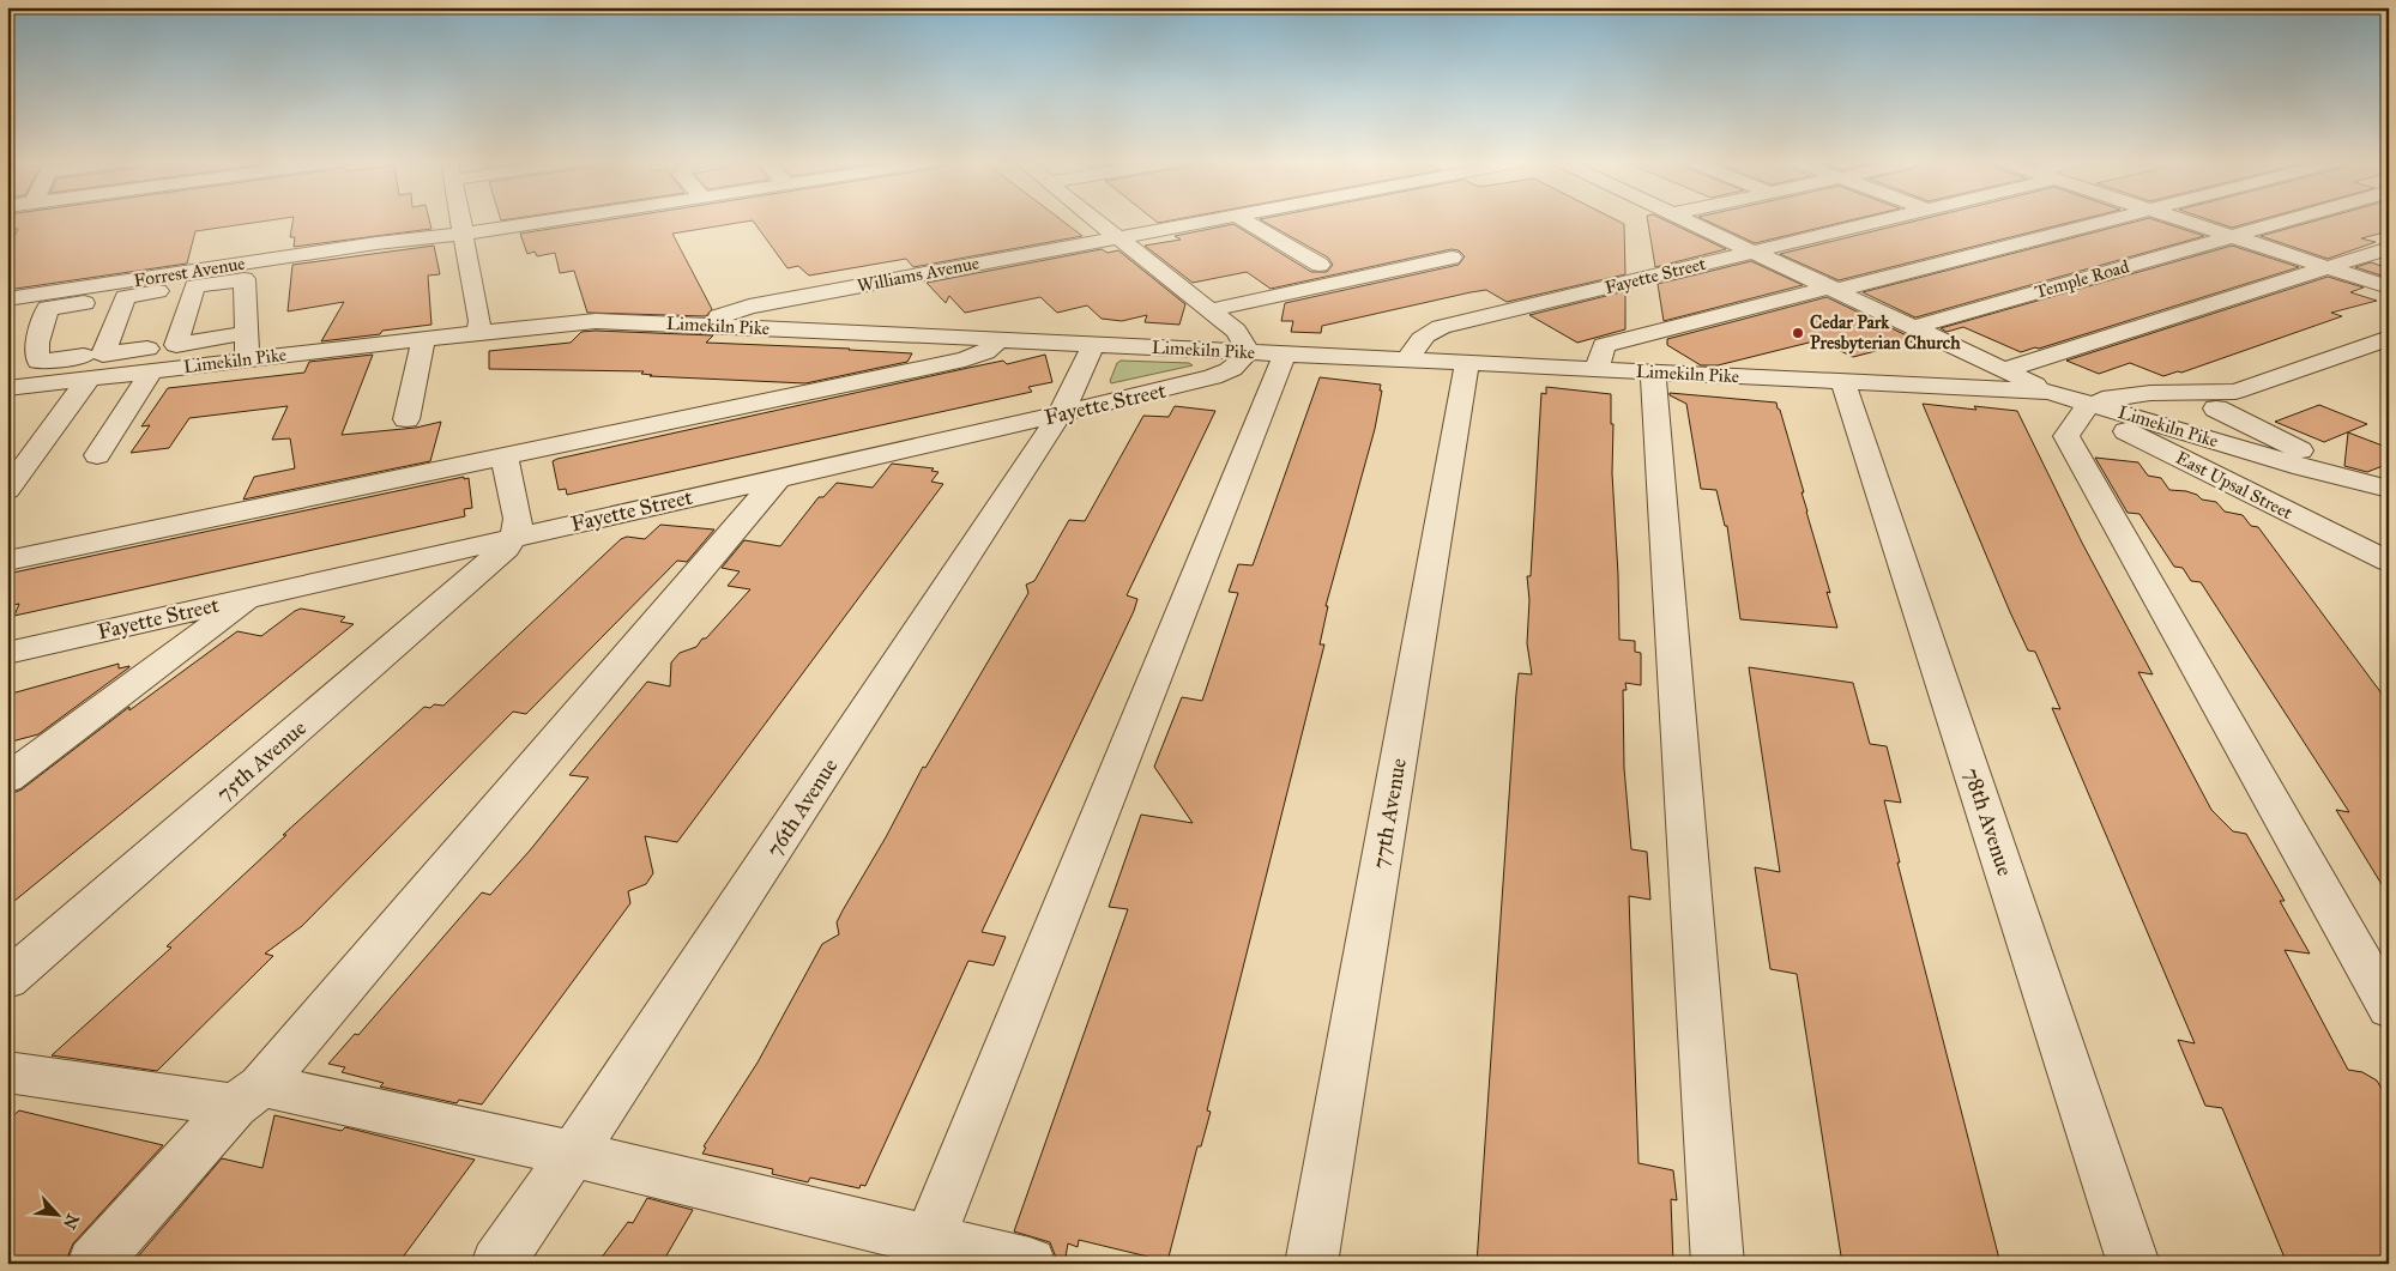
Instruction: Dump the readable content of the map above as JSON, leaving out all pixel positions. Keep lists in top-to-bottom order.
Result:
{
  "streets": {
    "street": [
      "Forrest Avenue",
      "Williams Avenue",
      "Fayette Street",
      "Temple Road",
      "Limekiln Pike",
      "East Upsal Street",
      "75th Avenue",
      "76th Avenue",
      "77th Avenue",
      "78th Avenue"
    ]
  },
  "crossings": [
    ["Williams Avenue", "Limekiln Pike"],
    ["Fayette Street", "Limekiln Pike"],
    ["Fayette Street", "East Upsal Street"],
    ["Fayette Street", "75th Avenue"],
    ["Fayette Street", "76th Avenue"],
    ["Temple Road", "East Upsal Street"],
    ["Limekiln Pike", "East Upsal Street"],
    ["Limekiln Pike", "76th Avenue"],
    ["Limekiln Pike", "77th Avenue"],
    ["Limekiln Pike", "78th Avenue"]
  ],
  "places": ["Cedar Park Presbyterian Church"],
  "north": "bottom right"
}
